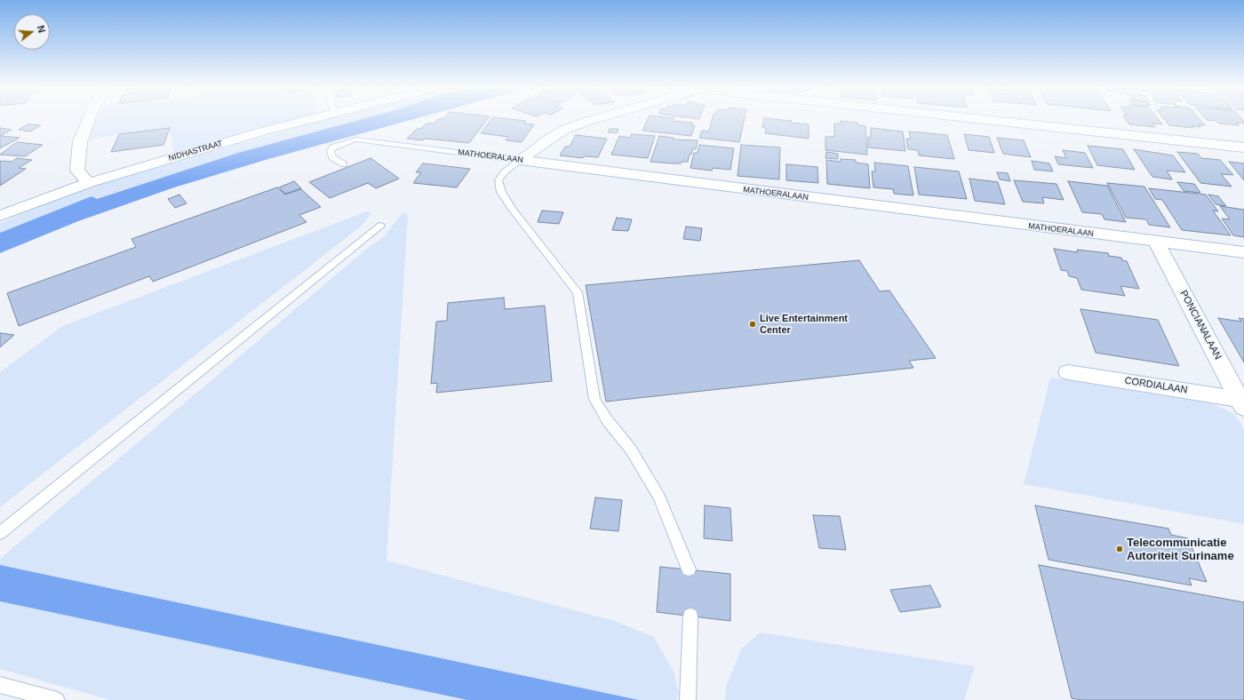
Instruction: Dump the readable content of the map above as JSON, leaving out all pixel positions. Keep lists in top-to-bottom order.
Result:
{
  "streets": {
    "street": [
      "NIDHASTRAAT",
      "MATHOERALAAN",
      "PONCIANALAAN",
      "CORDIALAAN"
    ]
  },
  "crossings": [
    ["MATHOERALAAN", "PONCIANALAAN"],
    ["PONCIANALAAN", "CORDIALAAN"]
  ],
  "places": ["Live Entertainment Center", "Telecommunicatie Autoriteit Suriname"],
  "north": "right"
}
